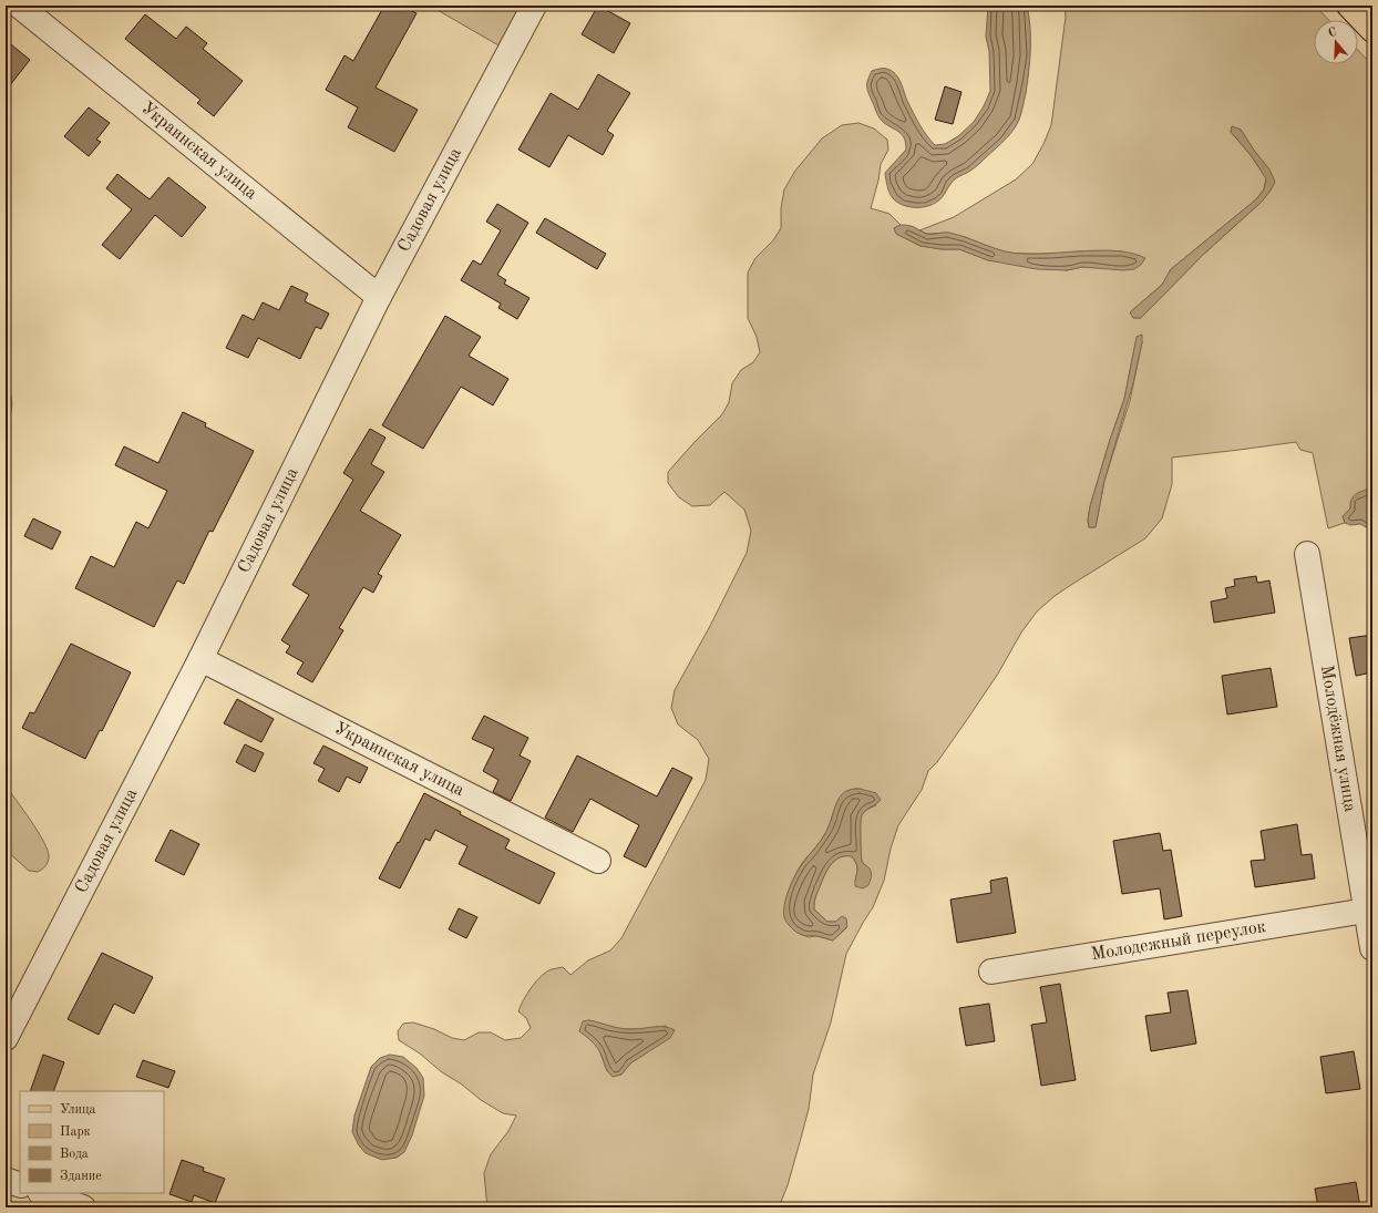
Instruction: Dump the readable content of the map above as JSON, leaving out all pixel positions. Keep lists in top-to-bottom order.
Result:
{
  "streets": {
    "street": [
      "Украинская улица",
      "Садовая улица",
      "Молодёжная улица",
      "Молодежный переулок"
    ]
  },
  "crossings": [
    ["Украинская улица", "Садовая улица"],
    ["Молодёжная улица", "Молодежный переулок"]
  ],
  "legend": [
    "Улица",
    "Парк",
    "Вода",
    "Здание"
  ],
  "north": "top"
}
